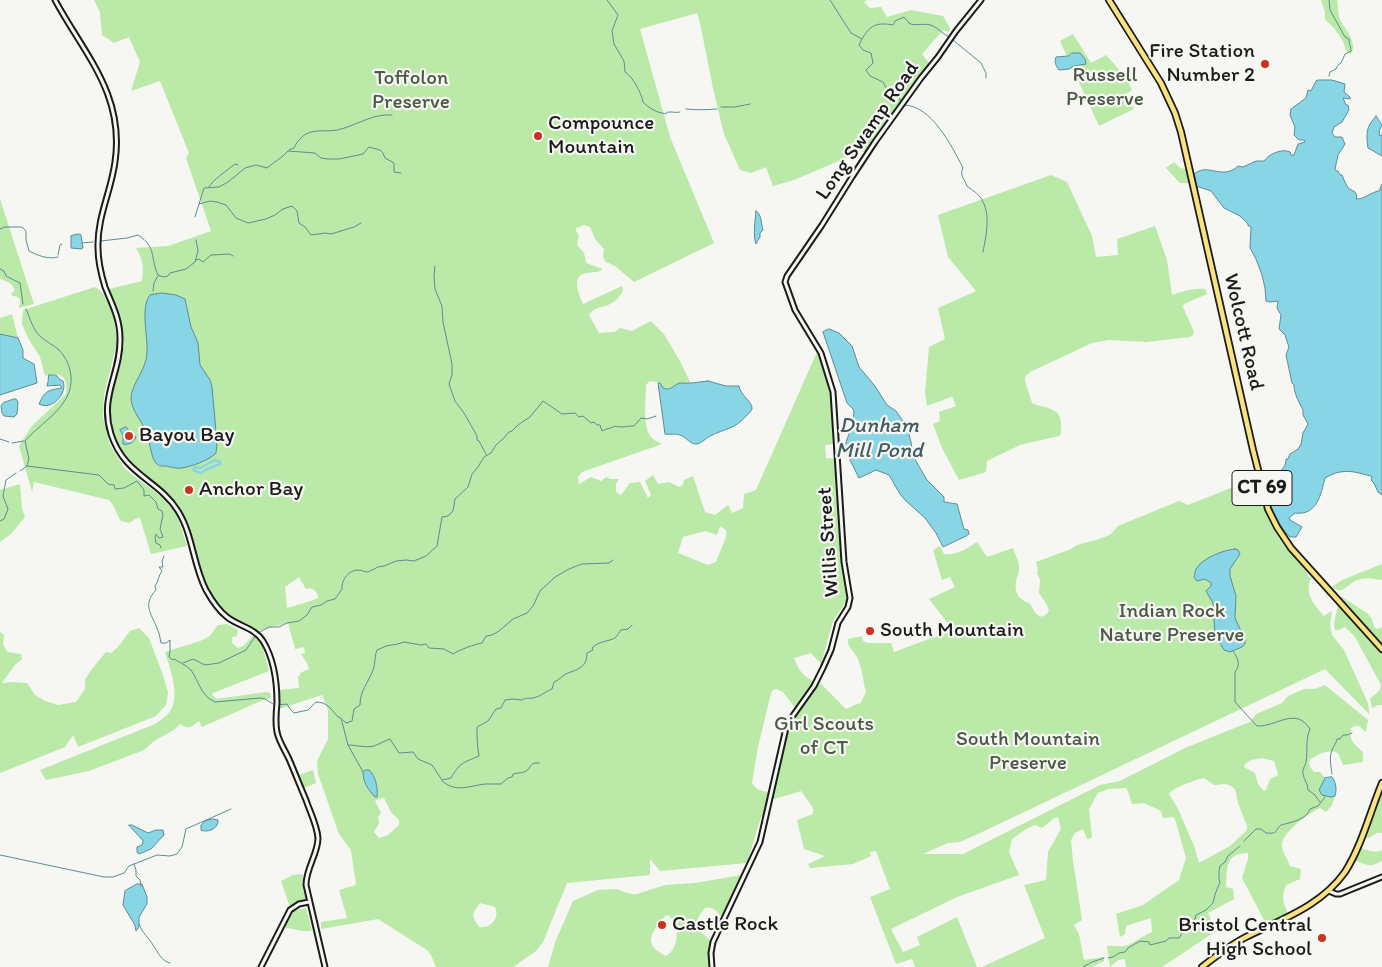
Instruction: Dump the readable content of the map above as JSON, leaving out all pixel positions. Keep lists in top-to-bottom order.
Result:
{
  "streets": {
    "main road": [
      "Long Swamp Road",
      "Wolcott Road",
      "CT 69",
      "Willis Street"
    ]
  },
  "crossings": [
    ["Long Swamp Road", "Willis Street"]
  ],
  "water": ["Dunham Mill Pond"],
  "parks": [
    "Russell Preserve",
    "Toffolon Preserve",
    "Indian Rock Nature Preserve",
    "Girl Scouts of CT",
    "South Mountain Preserve"
  ],
  "places": [
    "Fire Station Number 2",
    "Compounce Mountain",
    "Bayou Bay",
    "Anchor Bay",
    "South Mountain",
    "Castle Rock",
    "Bristol Central High School"
  ]
}
